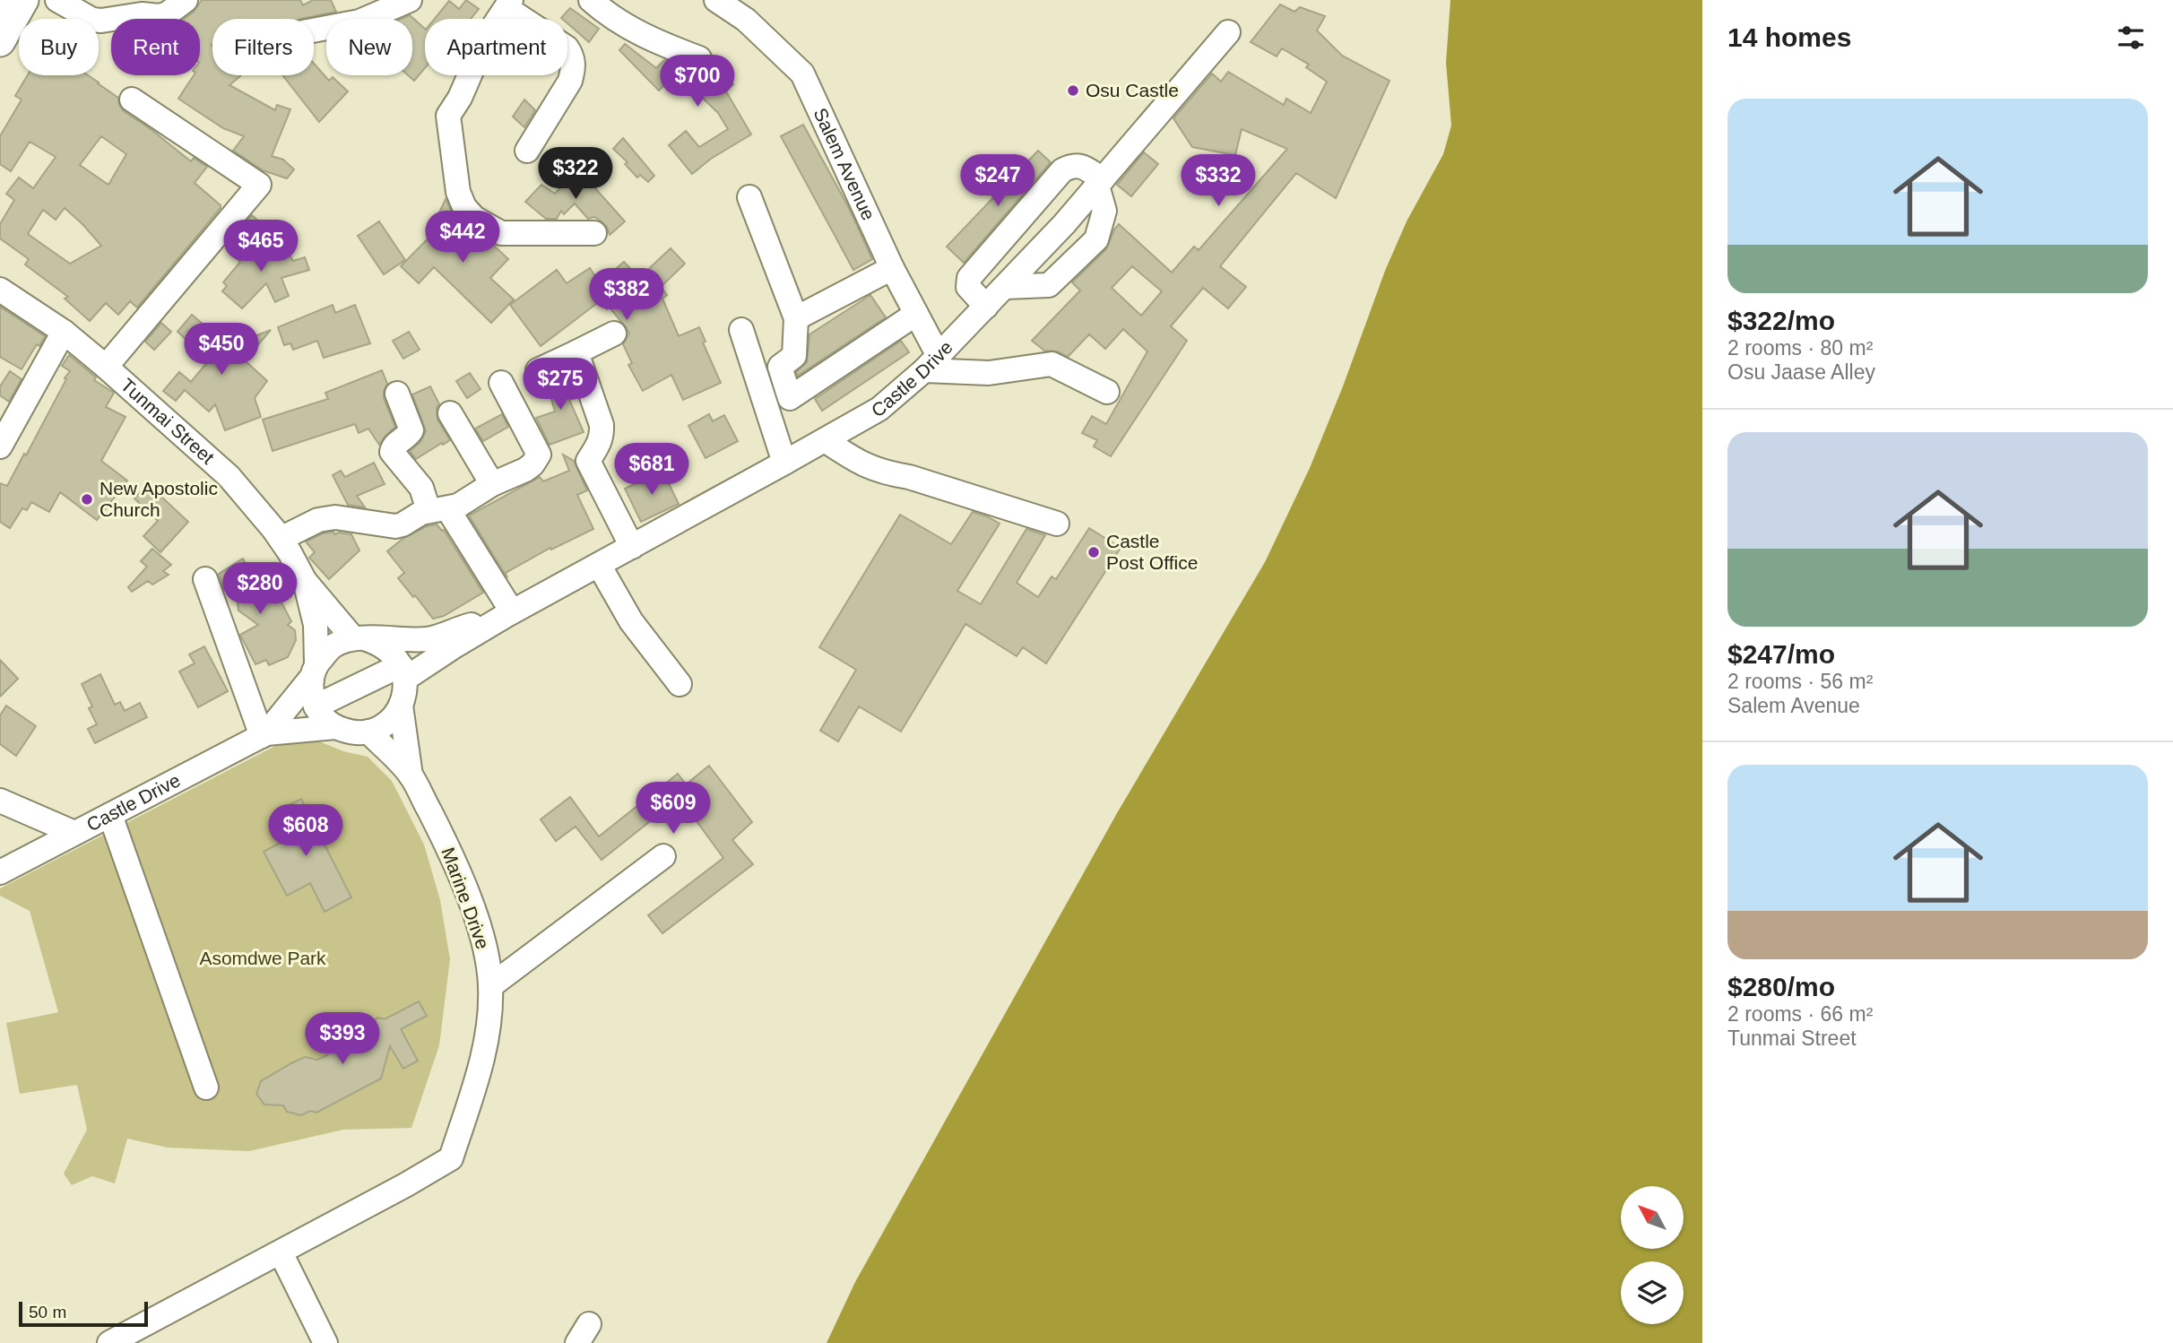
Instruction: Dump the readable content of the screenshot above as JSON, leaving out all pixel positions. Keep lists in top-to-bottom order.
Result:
{
  "streets": {
    "street": [
      "Salem Avenue",
      "Castle Drive",
      "Tunmai Street",
      "Marine Drive"
    ]
  },
  "crossings": [
    ["Salem Avenue", "Castle Drive"],
    ["Castle Drive", "Tunmai Street"],
    ["Castle Drive", "Marine Drive"]
  ],
  "parks": ["Asomdwe Park"],
  "places": ["Osu Castle", "New Apostolic Church", "Castle Post Office"],
  "scale_bar": "50 m",
  "north": "top left",
  "page": {
    "heading": "14 homes",
    "chip": [
      "Buy",
      "Rent",
      "Filters",
      "New",
      "Apartment"
    ],
    "price": [
      "$700",
      "$322",
      "$247",
      "$332",
      "$442",
      "$465",
      "$382",
      "$450",
      "$275",
      "$681",
      "$280",
      "$609",
      "$608",
      "$393"
    ],
    "list": [
      {
        "name": "$322/mo",
        "note": "2 rooms · 80 m² · Osu Jaase Alley"
      },
      {
        "name": "$247/mo",
        "note": "2 rooms · 56 m² · Salem Avenue"
      },
      {
        "name": "$280/mo",
        "note": "2 rooms · 66 m² · Tunmai Street"
      }
    ],
    "scale": "50 m"
  }
}
